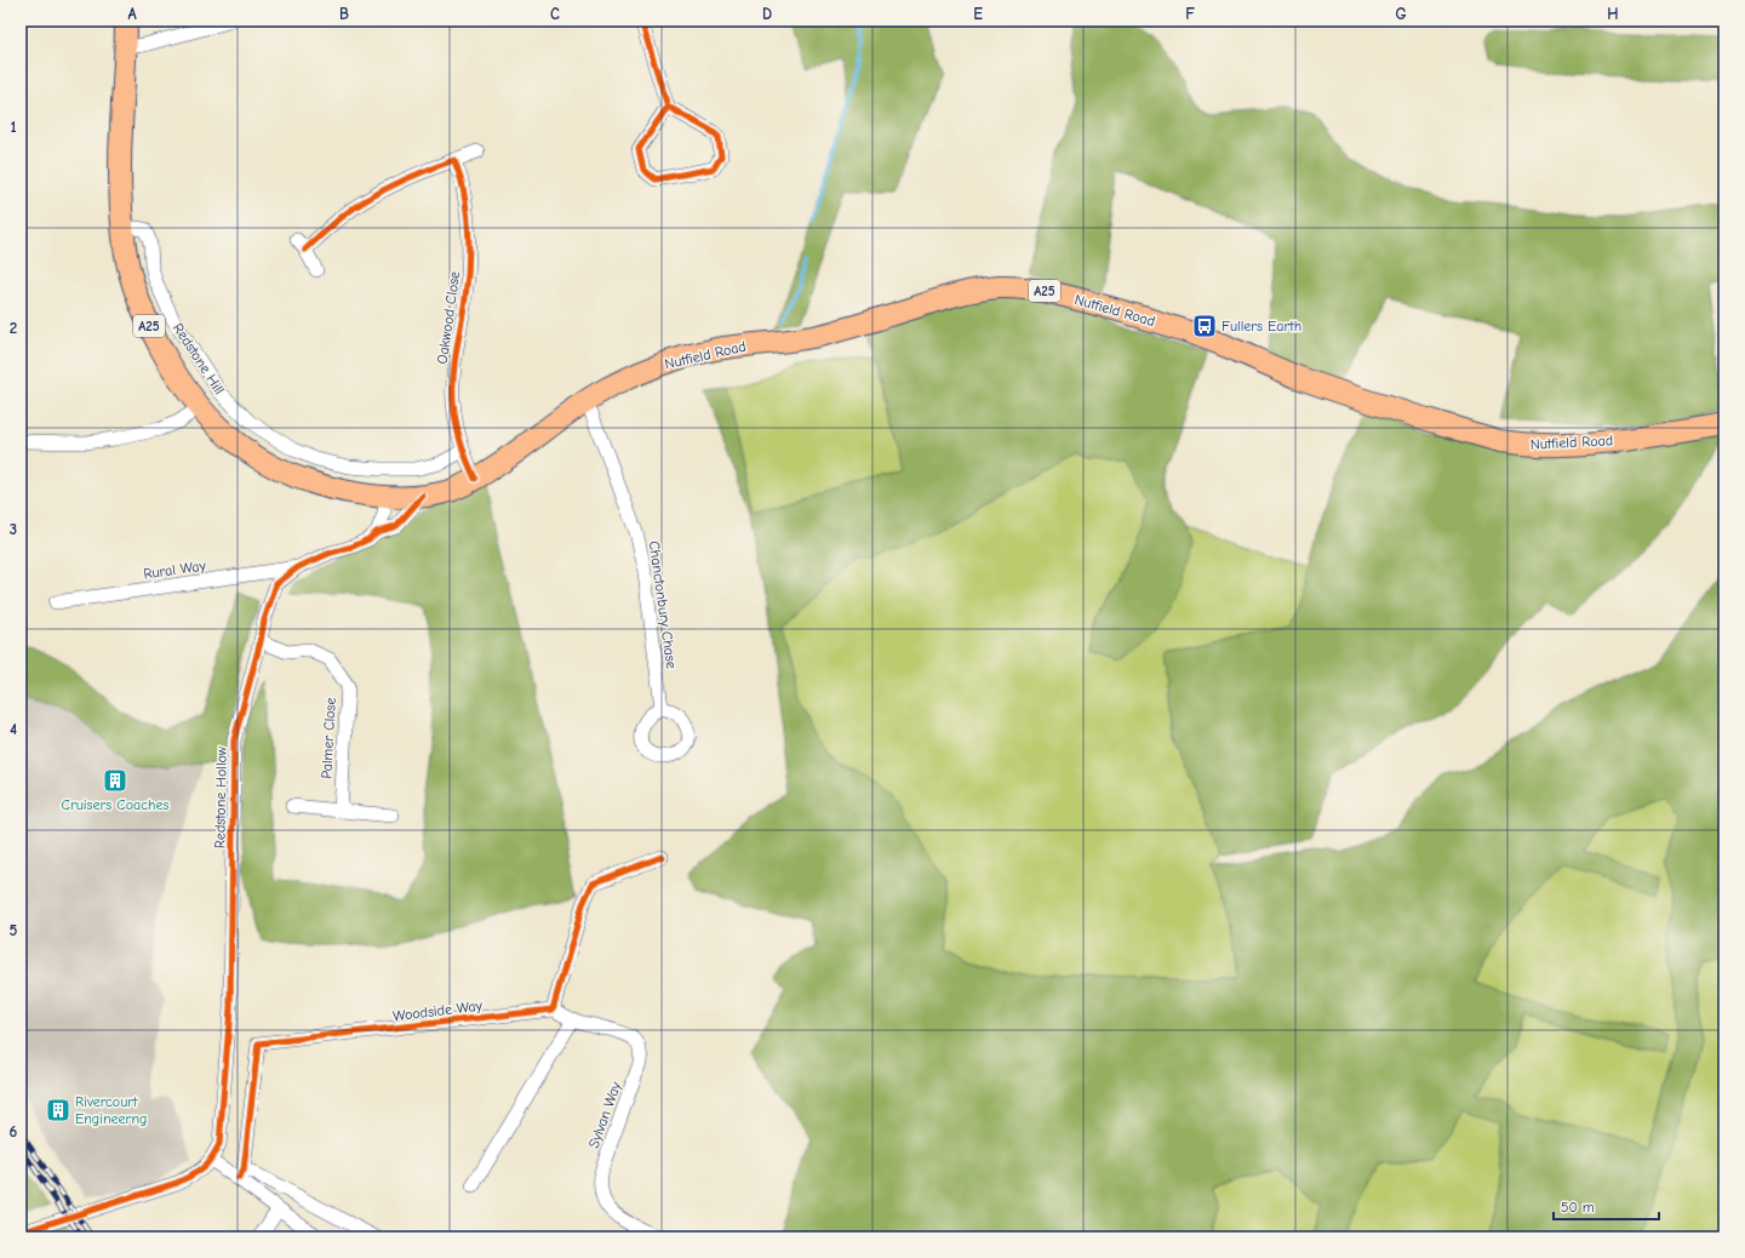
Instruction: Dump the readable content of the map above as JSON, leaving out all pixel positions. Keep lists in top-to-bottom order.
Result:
{
  "streets": {
    "main road": ["A25", "Nutfield Road", "Redstone Hill"],
    "street": [
      "Oakwood Close",
      "Rural Way",
      "Chanctonbury Chase",
      "Palmer Close",
      "Redstone Hollow",
      "Woodside Way",
      "Sylvan Way"
    ]
  },
  "crossings": [
    ["Nutfield Road", "Oakwood Close"],
    ["Nutfield Road", "Redstone Hill"],
    ["Nutfield Road", "Chanctonbury Chase"],
    ["Nutfield Road", "Redstone Hollow"],
    ["Oakwood Close", "Redstone Hill"],
    ["Rural Way", "Redstone Hollow"],
    ["Palmer Close", "Redstone Hollow"],
    ["Woodside Way", "Sylvan Way"]
  ],
  "places": {
    "bus stop": ["Fullers Earth"],
    "building": ["Cruisers Coaches", "Rivercourt Engineerng"]
  },
  "scale_bar": "50 m",
  "grid": {
    "columns": [
      "A",
      "B",
      "C",
      "D",
      "E",
      "F",
      "G",
      "H"
    ],
    "rows": [
      "1",
      "2",
      "3",
      "4",
      "5",
      "6"
    ]
  }
}
